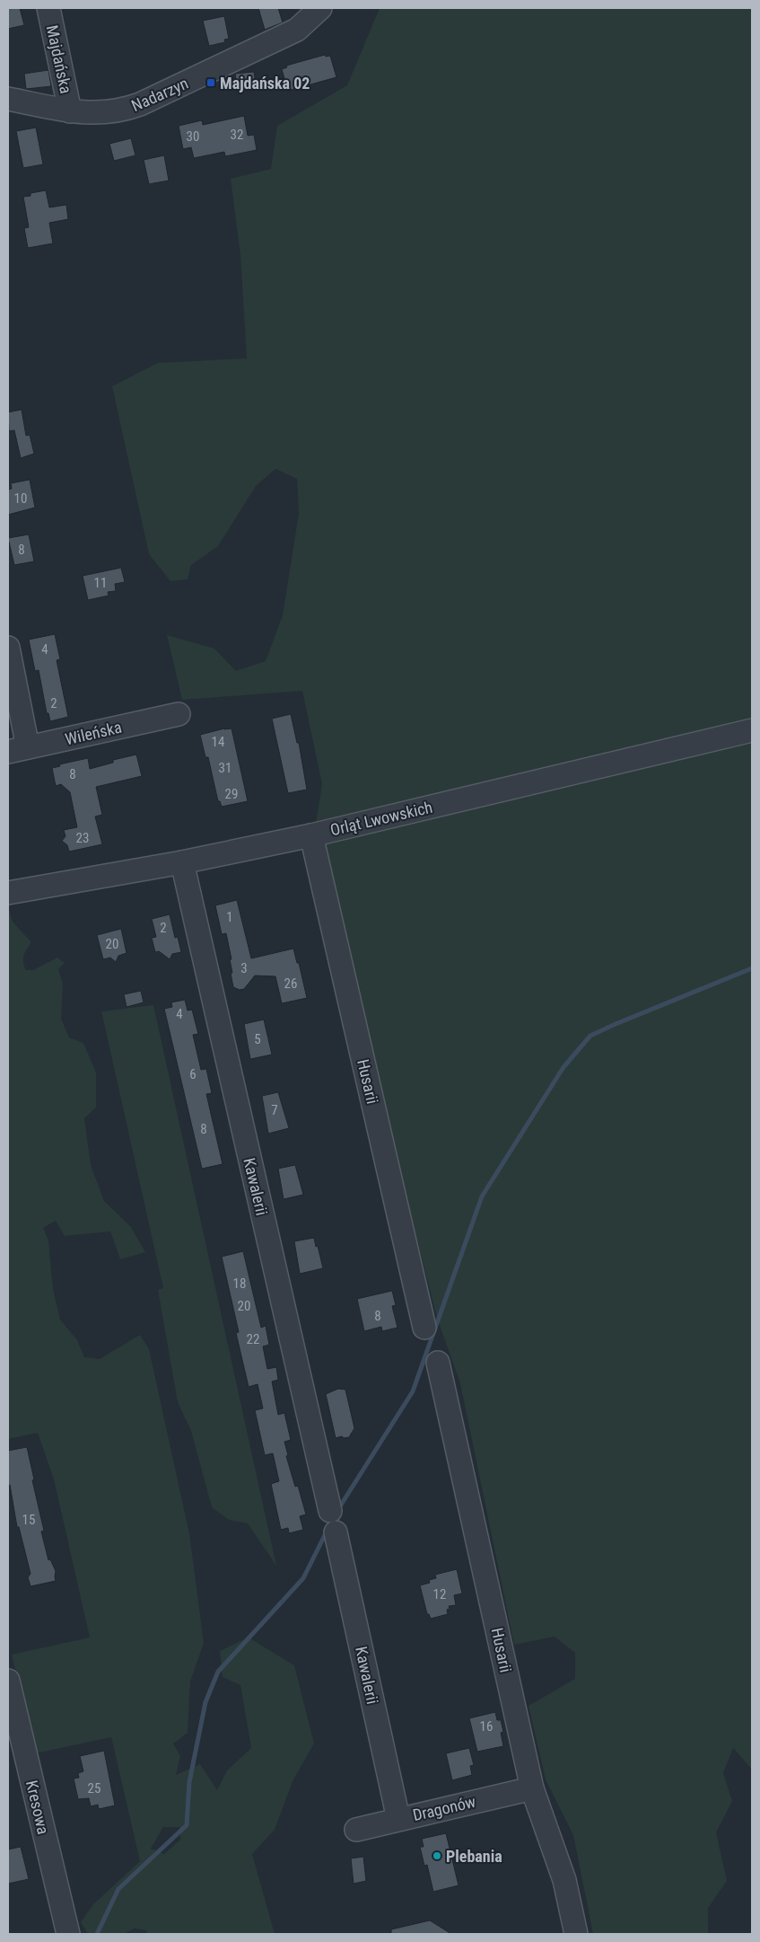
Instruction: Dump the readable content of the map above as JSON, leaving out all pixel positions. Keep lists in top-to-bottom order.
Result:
{
  "streets": {
    "street": [
      "Majdańska",
      "Nadarzyn",
      "Wileńska",
      "Orląt Lwowskich",
      "Husarii",
      "Kawalerii",
      "Kresowa",
      "Dragonów"
    ]
  },
  "crossings": [
    ["Majdańska", "Nadarzyn"],
    ["Orląt Lwowskich", "Husarii"],
    ["Orląt Lwowskich", "Kawalerii"],
    ["Husarii", "Dragonów"],
    ["Kawalerii", "Dragonów"]
  ],
  "places": {
    "transit": ["Majdańska 02"],
    "other": ["Plebania"]
  },
  "house_numbers": [
    "32",
    "30",
    "10",
    "8",
    "11",
    "4",
    "2",
    "14",
    "31",
    "8",
    "29",
    "23",
    "1",
    "2",
    "20",
    "3",
    "26",
    "4",
    "5",
    "6",
    "7",
    "8",
    "18",
    "20",
    "8",
    "22",
    "15",
    "12",
    "16",
    "25"
  ]
}
